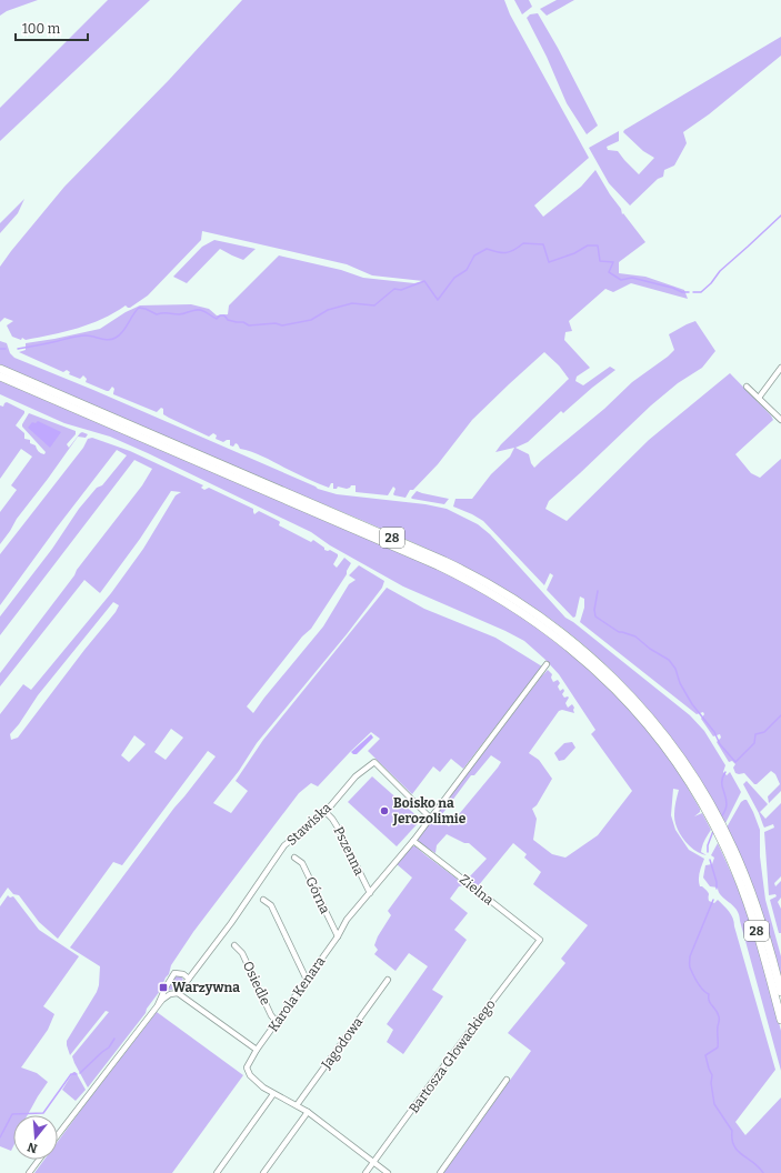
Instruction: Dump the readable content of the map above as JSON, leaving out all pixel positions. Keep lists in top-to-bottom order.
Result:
{
  "streets": {
    "main road": ["28"],
    "street": [
      "Stawiska",
      "Pszenna",
      "Zielna",
      "Górna",
      "Osiedle",
      "Karola Kenara",
      "Jagodowa",
      "Bartosza Głowackiego"
    ]
  },
  "crossings": [
    ["Stawiska", "Pszenna"],
    ["Stawiska", "Karola Kenara"],
    ["Pszenna", "Karola Kenara"],
    ["Zielna", "Karola Kenara"],
    ["Zielna", "Bartosza Głowackiego"],
    ["Górna", "Karola Kenara"],
    ["Osiedle", "Karola Kenara"],
    ["Karola Kenara", "Jagodowa"],
    ["Karola Kenara", "Bartosza Głowackiego"]
  ],
  "places": {
    "other": ["Boisko na Jerozolimie"],
    "transit": ["Warzywna"]
  },
  "scale_bar": "100 m",
  "north": "bottom"
}
